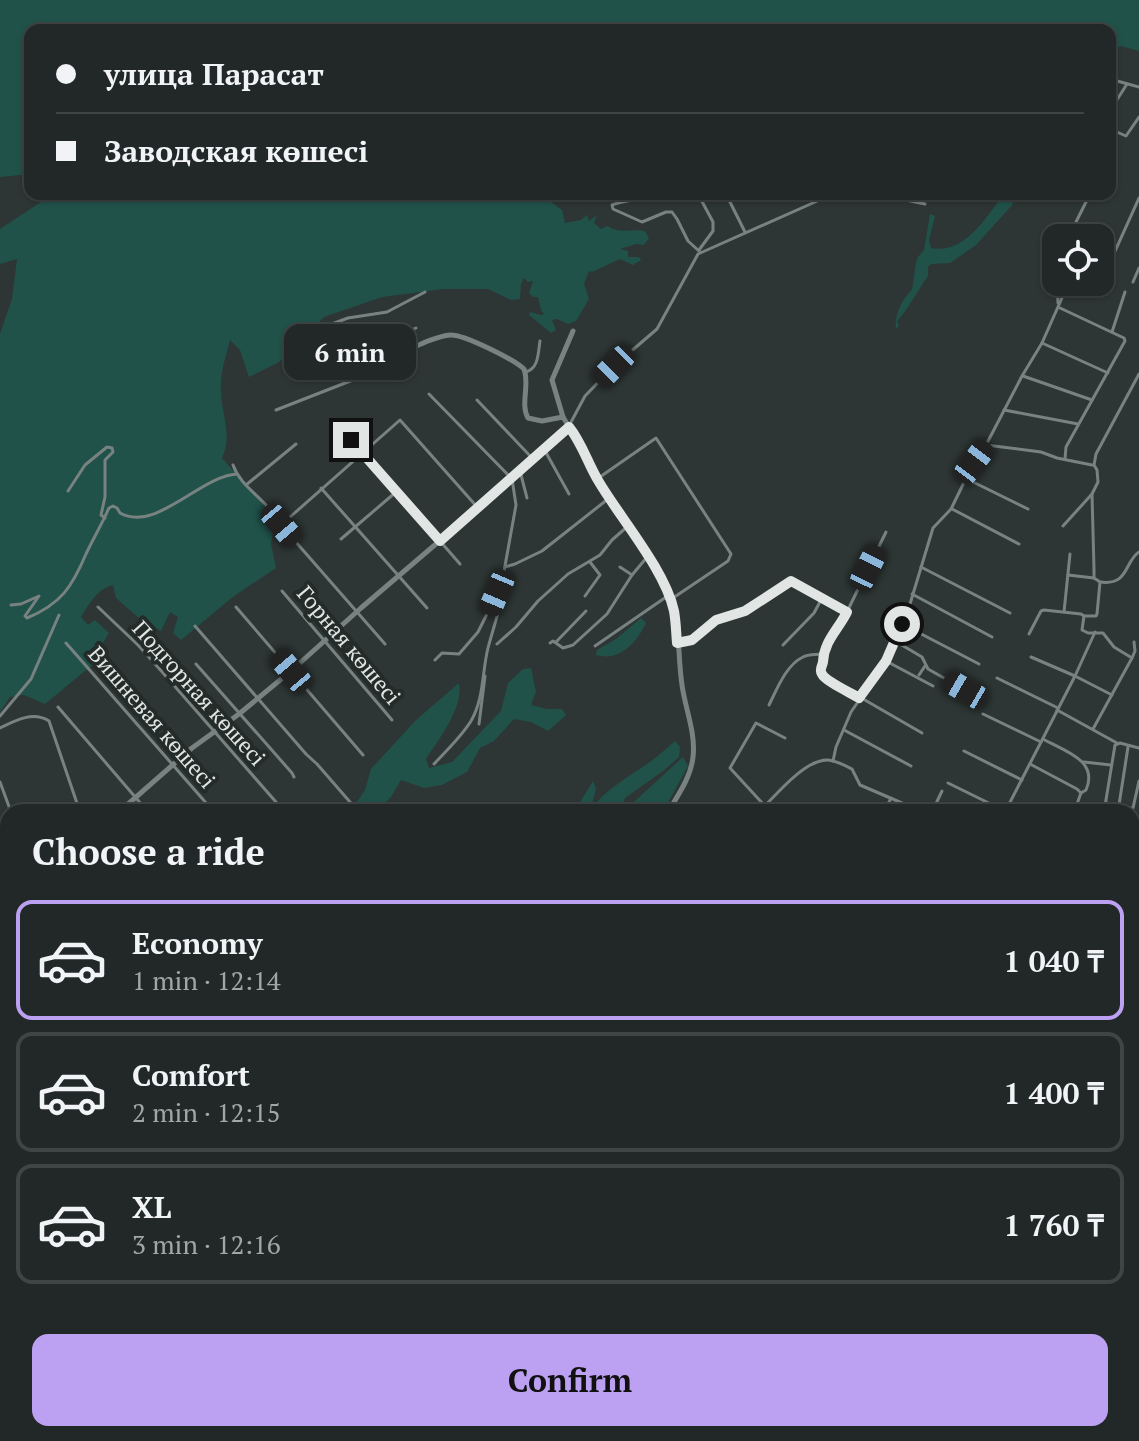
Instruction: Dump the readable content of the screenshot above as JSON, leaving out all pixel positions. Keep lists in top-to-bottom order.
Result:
{
  "streets": {
    "street": ["Горная көшесі", "Подгорная көшесі", "Вишневая көшесі"]
  },
  "page": {
    "banner": ["улица Парасат", "Заводская көшесі"],
    "bubble": "6 min",
    "heading": "Choose a ride",
    "list": [
      {
        "name": "Economy",
        "note": "1 min · 12:14",
        "value": "1 040 ₸"
      },
      {
        "name": "Comfort",
        "note": "2 min · 12:15",
        "value": "1 400 ₸"
      },
      {
        "name": "XL",
        "note": "3 min · 12:16",
        "value": "1 760 ₸"
      }
    ],
    "buttons": "Confirm"
  }
}
